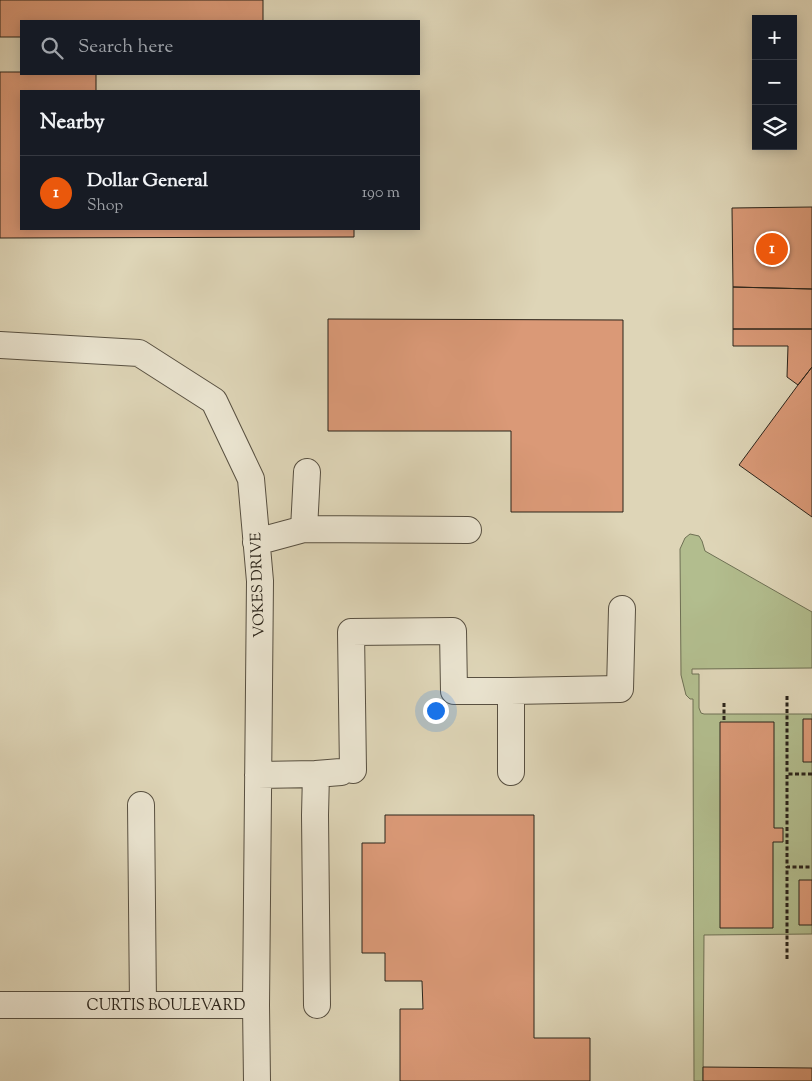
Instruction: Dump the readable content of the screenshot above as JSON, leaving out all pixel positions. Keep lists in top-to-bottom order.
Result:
{
  "streets": {
    "street": ["VOKES DRIVE", "CURTIS BOULEVARD"]
  },
  "crossings": [
    ["VOKES DRIVE", "CURTIS BOULEVARD"]
  ],
  "page": {
    "map_buttons": ["+", "−"],
    "search": "Search here",
    "heading": "Nearby",
    "list": [
      {
        "mark": "1",
        "name": "Dollar General",
        "note": "Shop",
        "value": "190 m"
      }
    ],
    "pins": "1"
  }
}
